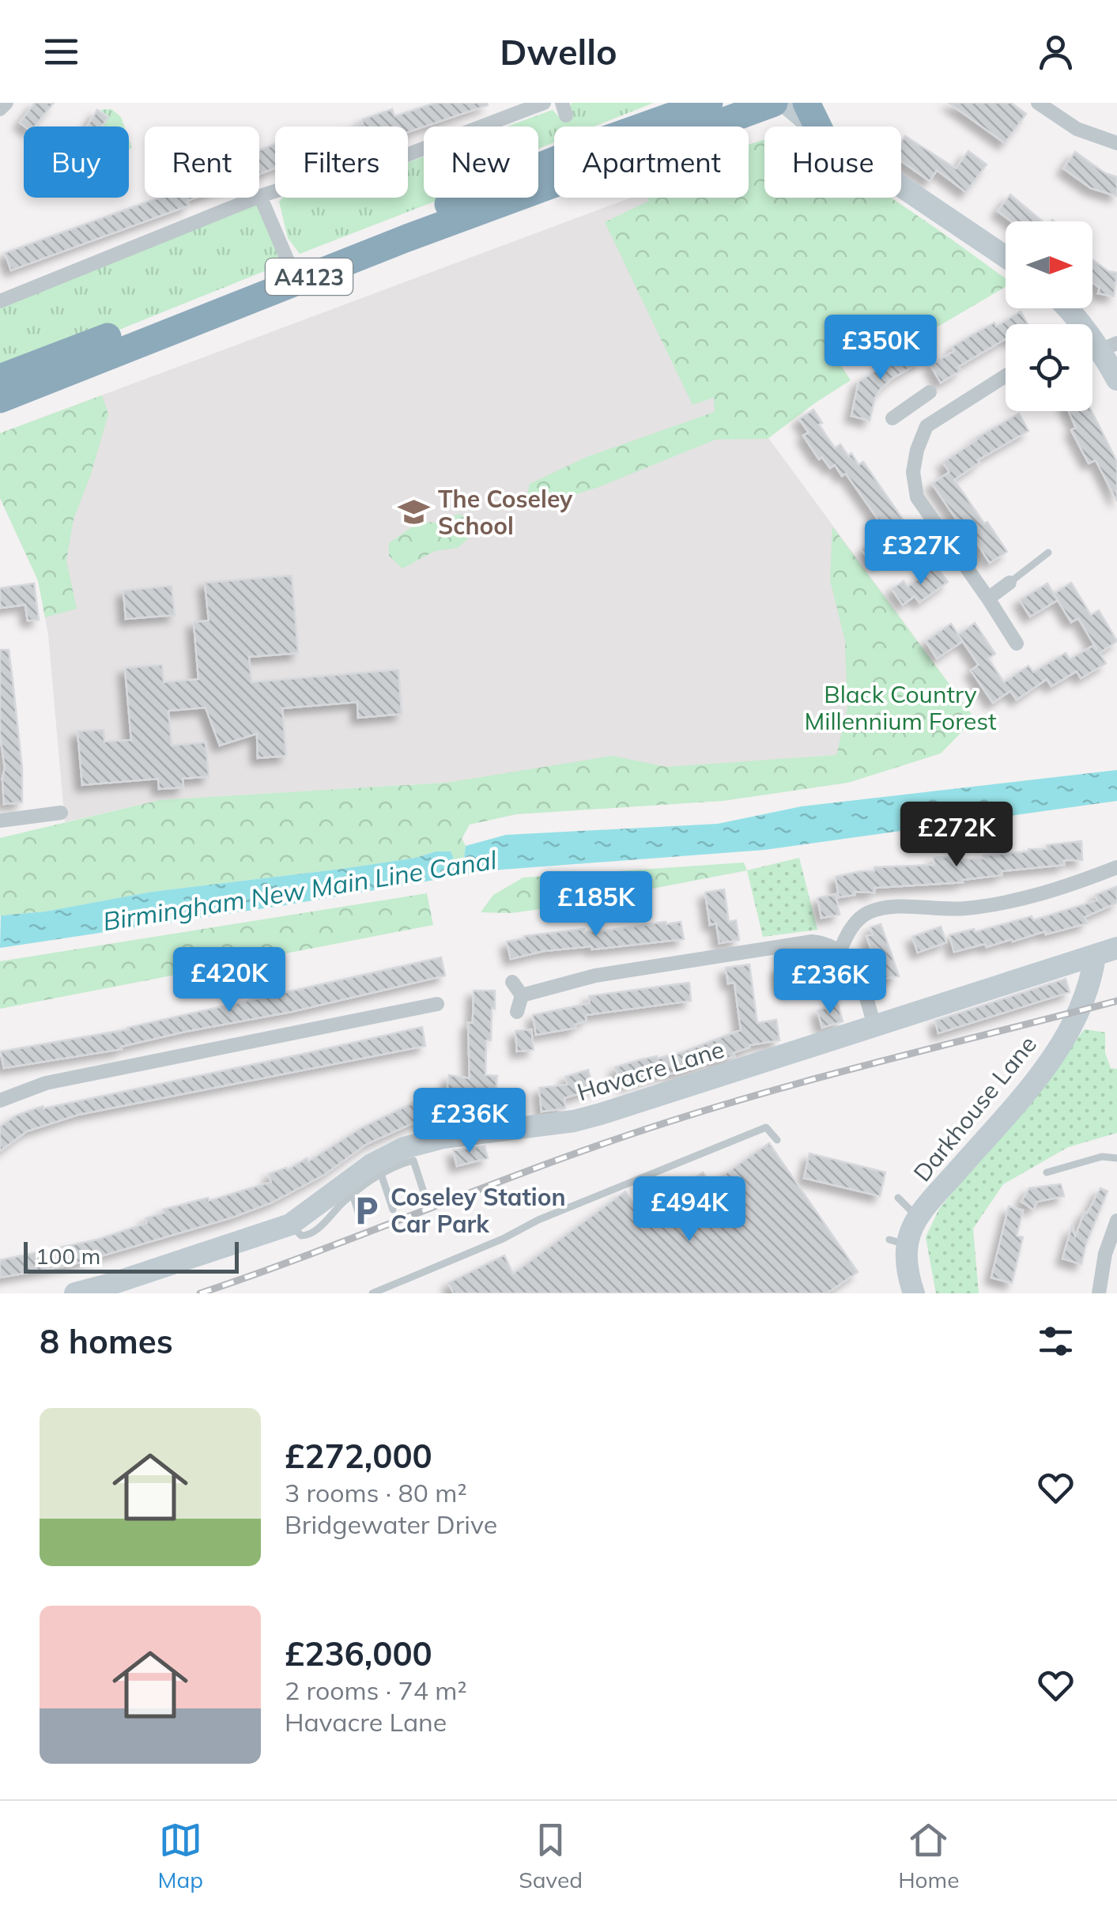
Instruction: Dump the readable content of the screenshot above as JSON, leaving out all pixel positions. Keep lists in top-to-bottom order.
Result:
{
  "streets": {
    "highway": ["A4123"],
    "street": ["Havacre Lane", "Darkhouse Lane"]
  },
  "crossings": [
    ["Havacre Lane", "Darkhouse Lane"]
  ],
  "water": ["Birmingham New Main Line Canal"],
  "parks": ["Black Country Millennium Forest"],
  "places": {
    "school or university": ["The Coseley School"],
    "parking": ["Coseley Station Car Park"]
  },
  "scale_bar": "100 m",
  "north": "right",
  "page": {
    "header": "Dwello",
    "chip": [
      "Buy",
      "Rent",
      "Filters",
      "New",
      "Apartment",
      "House"
    ],
    "price": [
      "£350K",
      "£327K",
      "£272K",
      "£185K",
      "£420K",
      "£236K",
      "£236K",
      "£494K"
    ],
    "scale": "100 m",
    "heading": "8 homes",
    "list": [
      {
        "name": "£272,000",
        "note": "3 rooms · 80 m² · Bridgewater Drive"
      },
      {
        "name": "£236,000",
        "note": "2 rooms · 74 m² · Havacre Lane"
      }
    ],
    "tabs": ["Map", "Saved", "Home"]
  }
}
